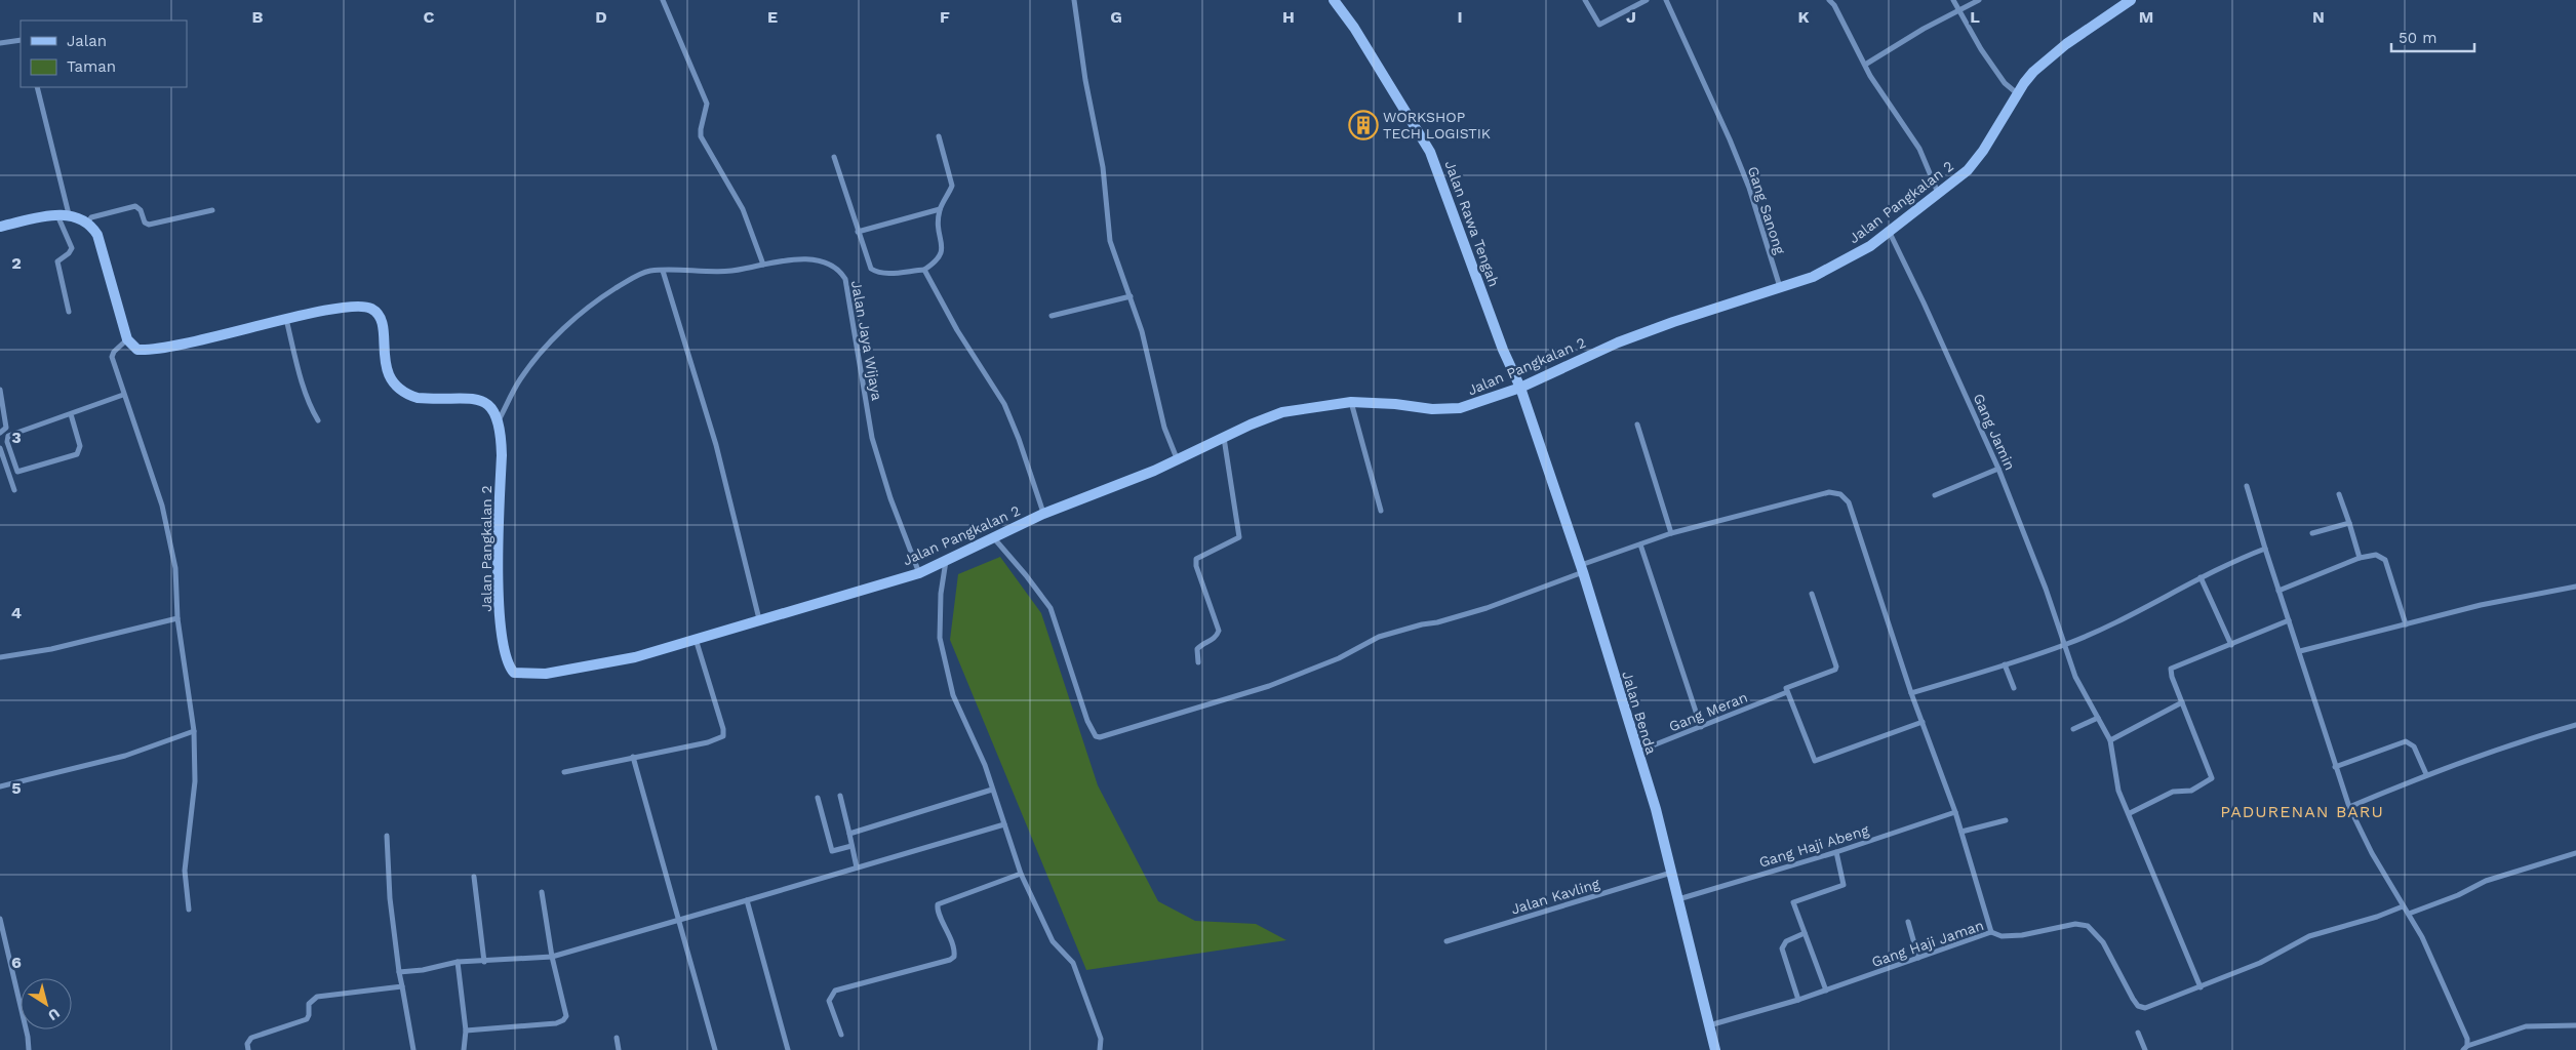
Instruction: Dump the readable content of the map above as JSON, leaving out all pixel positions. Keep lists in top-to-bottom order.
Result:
{
  "streets": {
    "street": [
      "Jalan Pangkalan 2",
      "Gang Sanong",
      "Jalan Rawa Tengah",
      "Jalan Jaya Wijaya",
      "Gang Jamin",
      "Gang Meran",
      "Jalan Benda",
      "Gang Haji Abeng",
      "Jalan Kavling",
      "Gang Haji Jaman"
    ]
  },
  "crossings": [
    ["Jalan Pangkalan 2", "Gang Sanong"],
    ["Jalan Pangkalan 2", "Jalan Rawa Tengah"],
    ["Jalan Pangkalan 2", "Jalan Jaya Wijaya"],
    ["Jalan Pangkalan 2", "Gang Jamin"],
    ["Jalan Pangkalan 2", "Jalan Benda"],
    ["Jalan Rawa Tengah", "Jalan Benda"],
    ["Gang Meran", "Jalan Benda"],
    ["Jalan Benda", "Gang Haji Abeng"],
    ["Jalan Benda", "Jalan Kavling"],
    ["Jalan Benda", "Gang Haji Jaman"]
  ],
  "districts": ["PADURENAN BARU"],
  "places": {
    "building": ["WORKSHOP TECH LOGISTIK"]
  },
  "legend": ["Jalan", "Taman"],
  "scale_bar": "50 m",
  "north": "bottom right",
  "grid": {
    "columns": [
      "B",
      "C",
      "D",
      "E",
      "F",
      "G",
      "H",
      "I",
      "J",
      "K",
      "L",
      "M",
      "N"
    ],
    "rows": [
      "2",
      "3",
      "4",
      "5",
      "6"
    ]
  }
}
